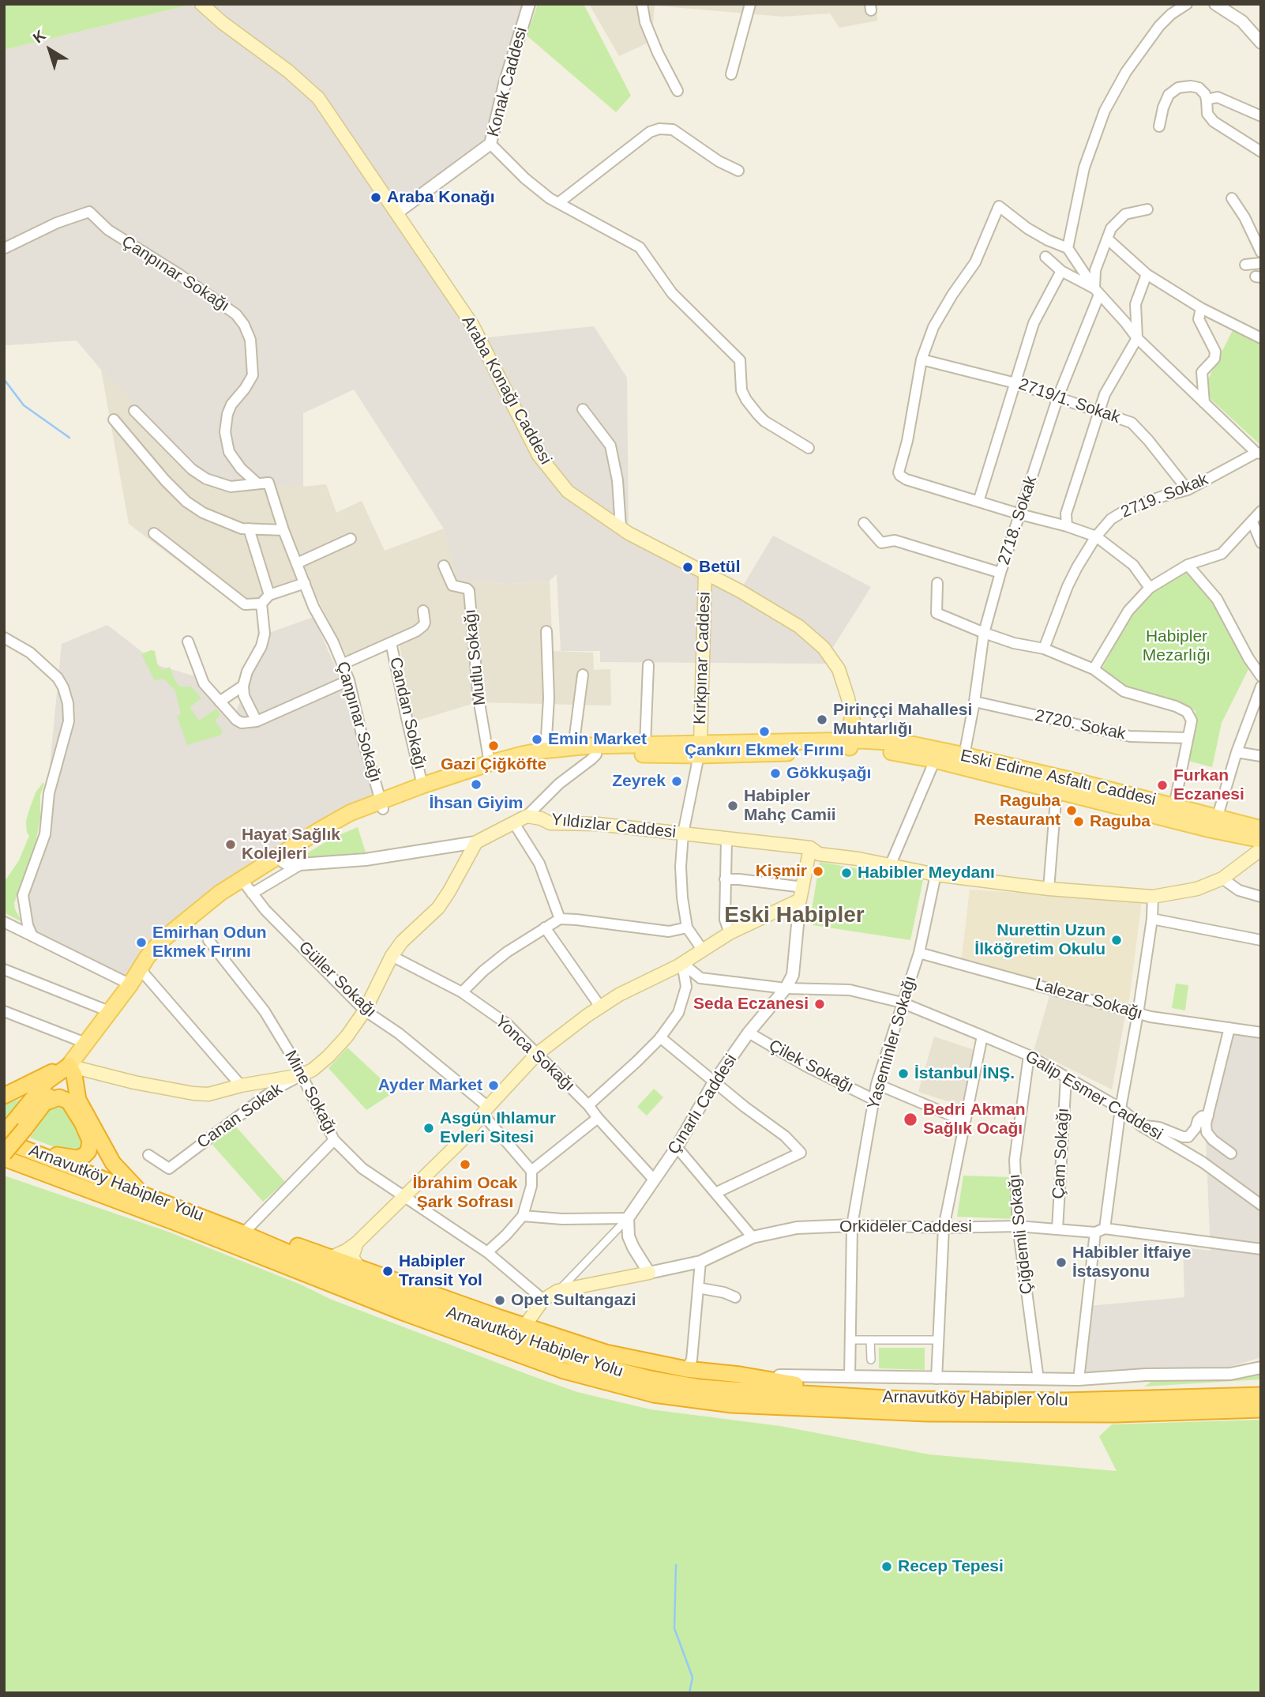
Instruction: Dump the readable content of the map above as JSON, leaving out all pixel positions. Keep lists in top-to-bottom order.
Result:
{
  "streets": {
    "highway": ["Arnavutköy Habipler Yolu"],
    "main road": [
      "Araba Konağı Caddesi",
      "Kırkpınar Caddesi",
      "Eski Edirne Asfaltı Caddesi",
      "Yıldızlar Caddesi",
      "Çınarlı Caddesi",
      "Orkideler Caddesi"
    ],
    "street": [
      "Konak Caddesi",
      "Çanpınar Sokağı",
      "2719/1. Sokak",
      "2719. Sokak",
      "2718. Sokak",
      "Mutlu Sokağı",
      "Candan Sokağı",
      "2720. Sokak",
      "Güller Sokağı",
      "Lalezar Sokağı",
      "Yaseminler Sokağı",
      "Yonca Sokağı",
      "Çilek Sokağı",
      "Mine Sokağı",
      "Galip Esmer Caddesi",
      "Canan Sokak",
      "Çam Sokağı",
      "Çiğdemli Sokağı"
    ]
  },
  "crossings": [
    ["Konak Caddesi", "Araba Konağı Caddesi"],
    ["Çanpınar Sokağı", "Candan Sokağı"],
    ["Çanpınar Sokağı", "Eski Edirne Asfaltı Caddesi"],
    ["Araba Konağı Caddesi", "Kırkpınar Caddesi"],
    ["2719/1. Sokak", "2719. Sokak"],
    ["2719/1. Sokak", "2718. Sokak"],
    ["2718. Sokak", "2720. Sokak"],
    ["2718. Sokak", "Eski Edirne Asfaltı Caddesi"],
    ["Mutlu Sokağı", "Eski Edirne Asfaltı Caddesi"],
    ["Kırkpınar Caddesi", "Eski Edirne Asfaltı Caddesi"],
    ["Candan Sokağı", "Eski Edirne Asfaltı Caddesi"],
    ["Eski Edirne Asfaltı Caddesi", "Yıldızlar Caddesi"],
    ["Eski Edirne Asfaltı Caddesi", "Güller Sokağı"],
    ["Yıldızlar Caddesi", "Yaseminler Sokağı"],
    ["Yıldızlar Caddesi", "Çınarlı Caddesi"],
    ["Lalezar Sokağı", "Yaseminler Sokağı"],
    ["Yaseminler Sokağı", "Çilek Sokağı"],
    ["Yaseminler Sokağı", "Galip Esmer Caddesi"],
    ["Yaseminler Sokağı", "Orkideler Caddesi"],
    ["Yonca Sokağı", "Çınarlı Caddesi"],
    ["Çilek Sokağı", "Çınarlı Caddesi"],
    ["Mine Sokağı", "Çınarlı Caddesi"],
    ["Mine Sokağı", "Canan Sokak"],
    ["Galip Esmer Caddesi", "Çınarlı Caddesi"],
    ["Galip Esmer Caddesi", "Çam Sokağı"],
    ["Galip Esmer Caddesi", "Çiğdemli Sokağı"],
    ["Çınarlı Caddesi", "Orkideler Caddesi"],
    ["Çam Sokağı", "Orkideler Caddesi"],
    ["Orkideler Caddesi", "Çiğdemli Sokağı"]
  ],
  "districts": ["Eski Habipler"],
  "parks": ["Habipler Mezarlığı"],
  "places": [
    "Araba Konağı",
    "Betül",
    "Pirinççi Mahallesi Muhtarlığı",
    "Çankırı Ekmek Fırını",
    "Emin Market",
    "Gazi Çiğköfte",
    "Gökkuşağı",
    "Zeyrek",
    "İhsan Giyim",
    "Furkan Eczanesi",
    "Habipler Mahç Camii",
    "Raguba Restaurant",
    "Raguba",
    "Hayat Sağlık Kolejleri",
    "Kişmir",
    "Habibler Meydanı",
    "Nurettin Uzun İlköğretim Okulu",
    "Emirhan Odun Ekmek Fırını",
    "Seda Eczanesi",
    "İstanbul İNŞ.",
    "Ayder Market",
    "Bedri Akman Sağlık Ocağı",
    "Asgün Ihlamur Evleri Sitesi",
    "İbrahim Ocak Şark Sofrası",
    "Habibler İtfaiye İstasyonu",
    "Habipler Transit Yol",
    "Opet Sultangazi",
    "Recep Tepesi"
  ],
  "north": "top left"
}
